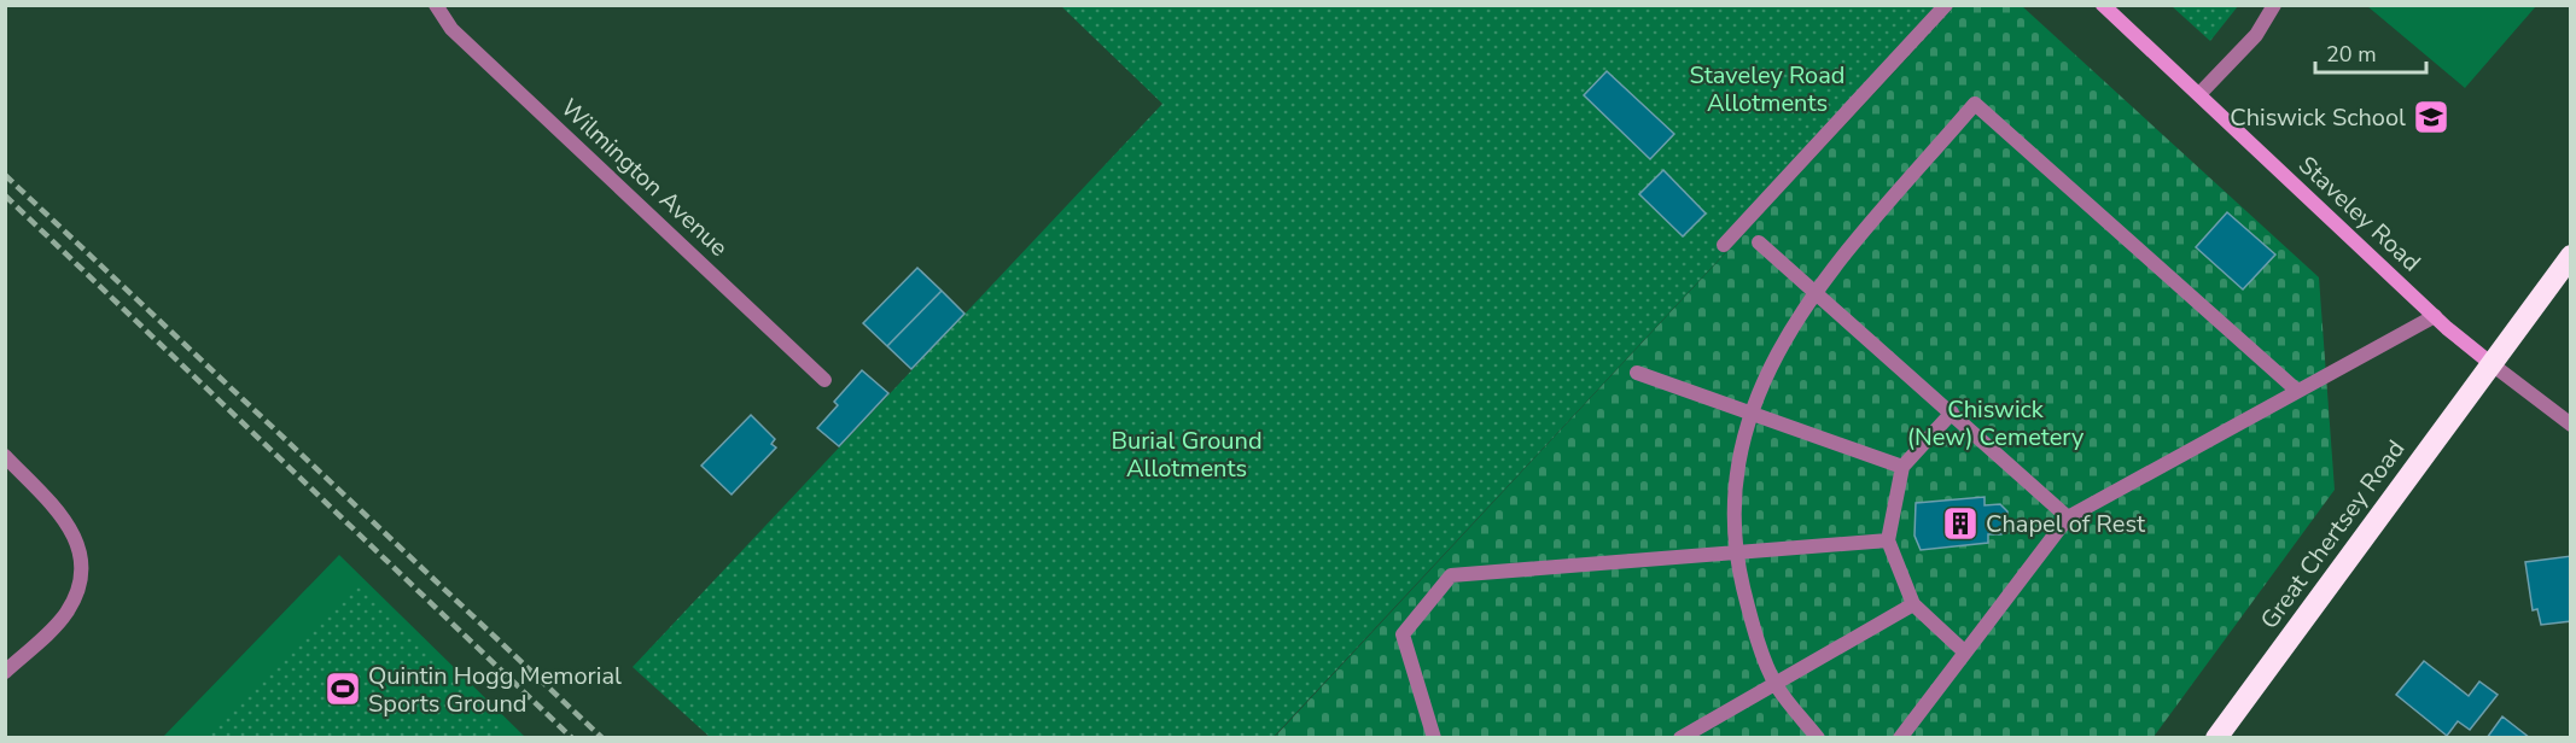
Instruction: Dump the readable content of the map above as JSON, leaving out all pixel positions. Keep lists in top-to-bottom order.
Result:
{
  "streets": {
    "highway": ["Great Chertsey Road"],
    "street": ["Wilmington Avenue", "Staveley Road"]
  },
  "crossings": [
    ["Staveley Road", "Great Chertsey Road"]
  ],
  "parks": ["Staveley Road Allotments", "Chiswick (New) Cemetery", "Burial Ground Allotments"],
  "places": {
    "school or university": ["Chiswick School"],
    "building": ["Chapel of Rest"],
    "sports": ["Quintin Hogg Memorial Sports Ground"]
  },
  "scale_bar": "20 m"
}
